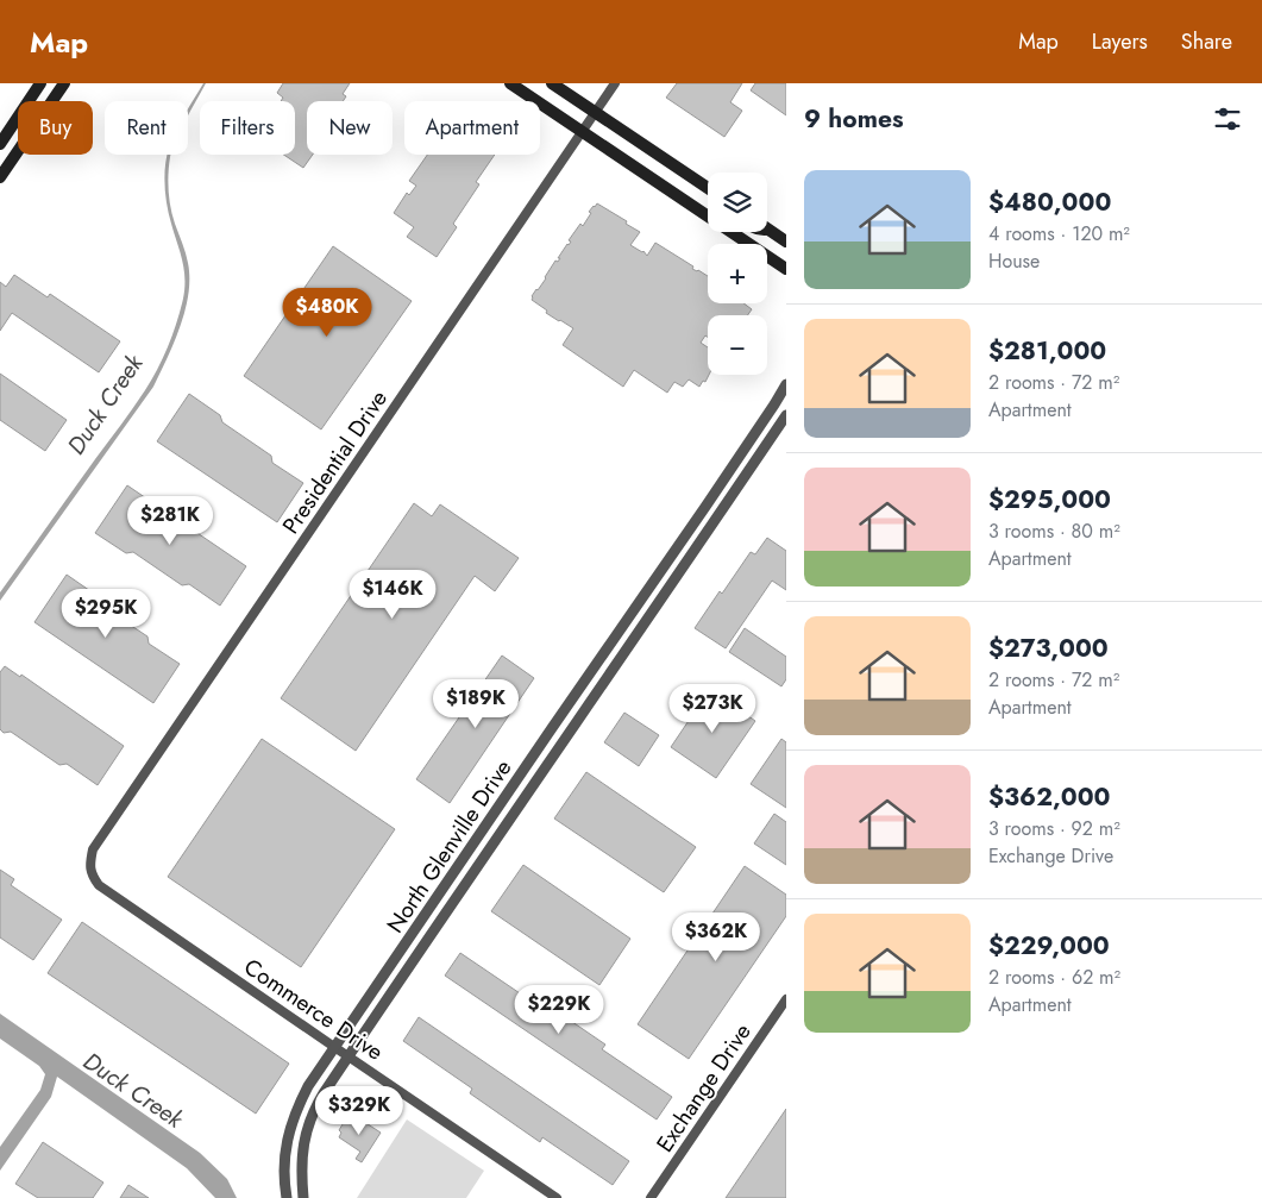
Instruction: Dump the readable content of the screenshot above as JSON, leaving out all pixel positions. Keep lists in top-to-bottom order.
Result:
{
  "streets": {
    "street": [
      "Presidential Drive",
      "North Glenville Drive",
      "Commerce Drive",
      "Exchange Drive"
    ]
  },
  "crossings": [
    ["Presidential Drive", "Commerce Drive"],
    ["North Glenville Drive", "Commerce Drive"]
  ],
  "water": ["Duck Creek"],
  "page": {
    "header": "Map",
    "nav": ["Map", "Layers", "Share"],
    "heading": "9 homes",
    "chip": [
      "Buy",
      "Rent",
      "Filters",
      "New",
      "Apartment"
    ],
    "list": [
      {
        "name": "$480,000",
        "note": "4 rooms · 120 m² · House"
      },
      {
        "name": "$281,000",
        "note": "2 rooms · 72 m² · Apartment"
      },
      {
        "name": "$295,000",
        "note": "3 rooms · 80 m² · Apartment"
      },
      {
        "name": "$273,000",
        "note": "2 rooms · 72 m² · Apartment"
      },
      {
        "name": "$362,000",
        "note": "3 rooms · 92 m² · Exchange Drive"
      },
      {
        "name": "$229,000",
        "note": "2 rooms · 62 m² · Apartment"
      }
    ],
    "map_buttons": ["+", "−"],
    "price": [
      "$480K",
      "$281K",
      "$146K",
      "$295K",
      "$189K",
      "$273K",
      "$362K",
      "$229K",
      "$329K"
    ]
  }
}
